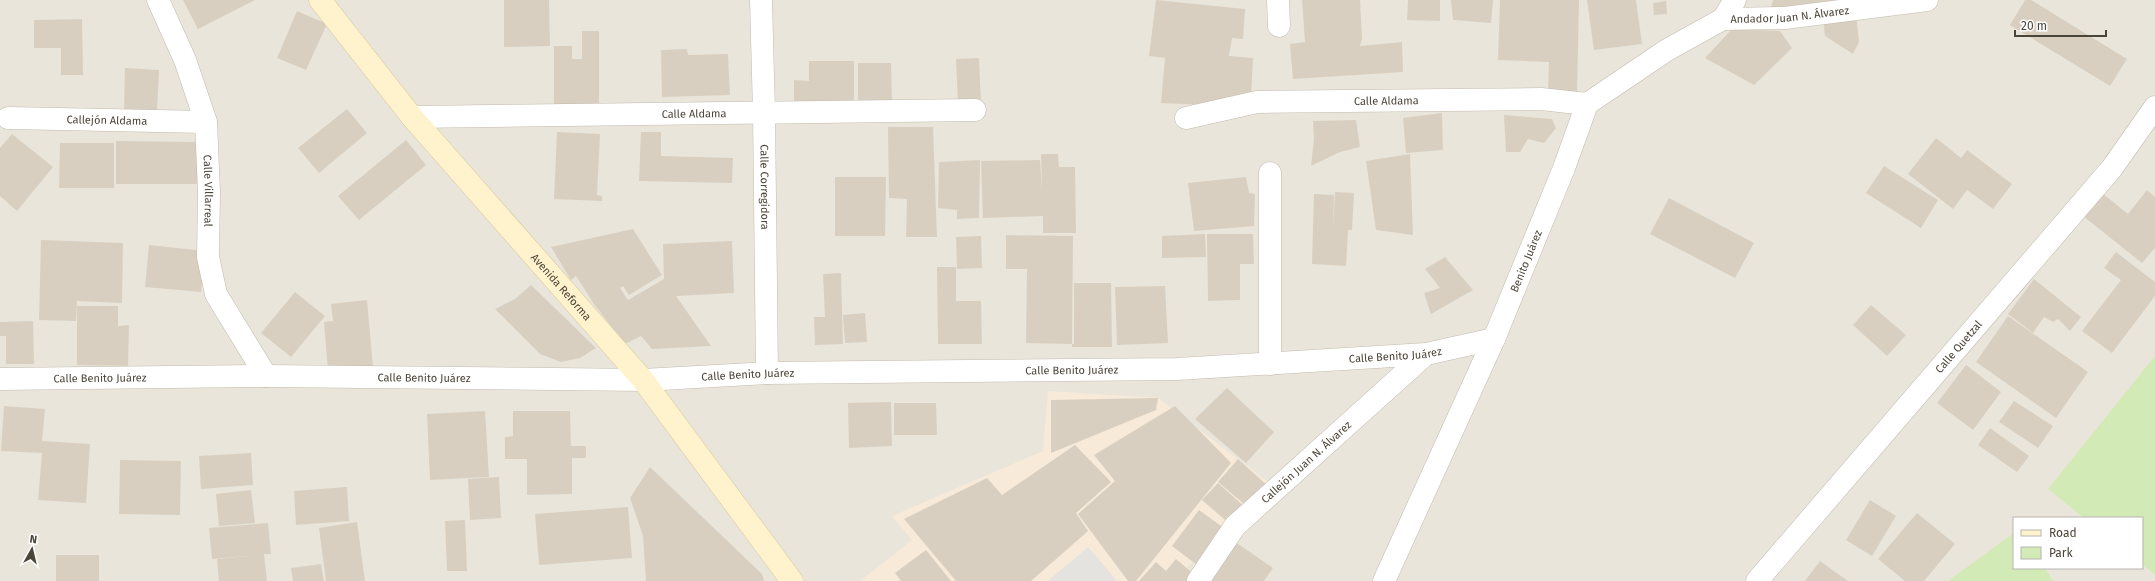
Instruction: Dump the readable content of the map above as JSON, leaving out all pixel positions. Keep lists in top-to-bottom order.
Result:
{
  "streets": {
    "street": [
      "Andador Juan N. Álvarez",
      "Calle Aldama",
      "Callejón Aldama",
      "Calle Corregidora",
      "Calle Villarreal",
      "Benito Juárez",
      "Avenida Reforma",
      "Calle Quetzal",
      "Calle Benito Juárez",
      "Callejón Juan N. Álvarez"
    ]
  },
  "crossings": [
    ["Calle Aldama", "Calle Corregidora"],
    ["Calle Aldama", "Benito Juárez"],
    ["Calle Aldama", "Avenida Reforma"],
    ["Callejón Aldama", "Calle Villarreal"],
    ["Calle Corregidora", "Calle Benito Juárez"],
    ["Calle Villarreal", "Calle Benito Juárez"],
    ["Benito Juárez", "Calle Benito Juárez"],
    ["Avenida Reforma", "Calle Benito Juárez"],
    ["Calle Benito Juárez", "Callejón Juan N. Álvarez"]
  ],
  "legend": ["Road", "Park"],
  "scale_bar": "20 m",
  "north": "top"
}
